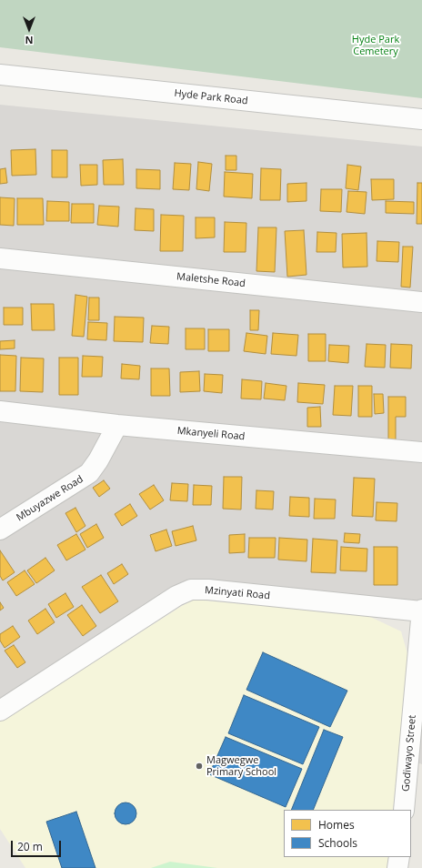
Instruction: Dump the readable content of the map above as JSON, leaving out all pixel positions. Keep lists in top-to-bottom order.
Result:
{
  "streets": {
    "street": [
      "Hyde Park Road",
      "Maletshe Road",
      "Mkanyeli Road",
      "Mbuyazwe Road",
      "Mzinyati Road",
      "Godiwayo Street"
    ]
  },
  "crossings": [
    ["Mkanyeli Road", "Mbuyazwe Road"],
    ["Mzinyati Road", "Godiwayo Street"]
  ],
  "parks": ["Hyde Park Cemetery"],
  "places": ["Magwegwe Primary School"],
  "legend": ["Homes", "Schools"],
  "scale_bar": "20 m",
  "north": "bottom"
}
